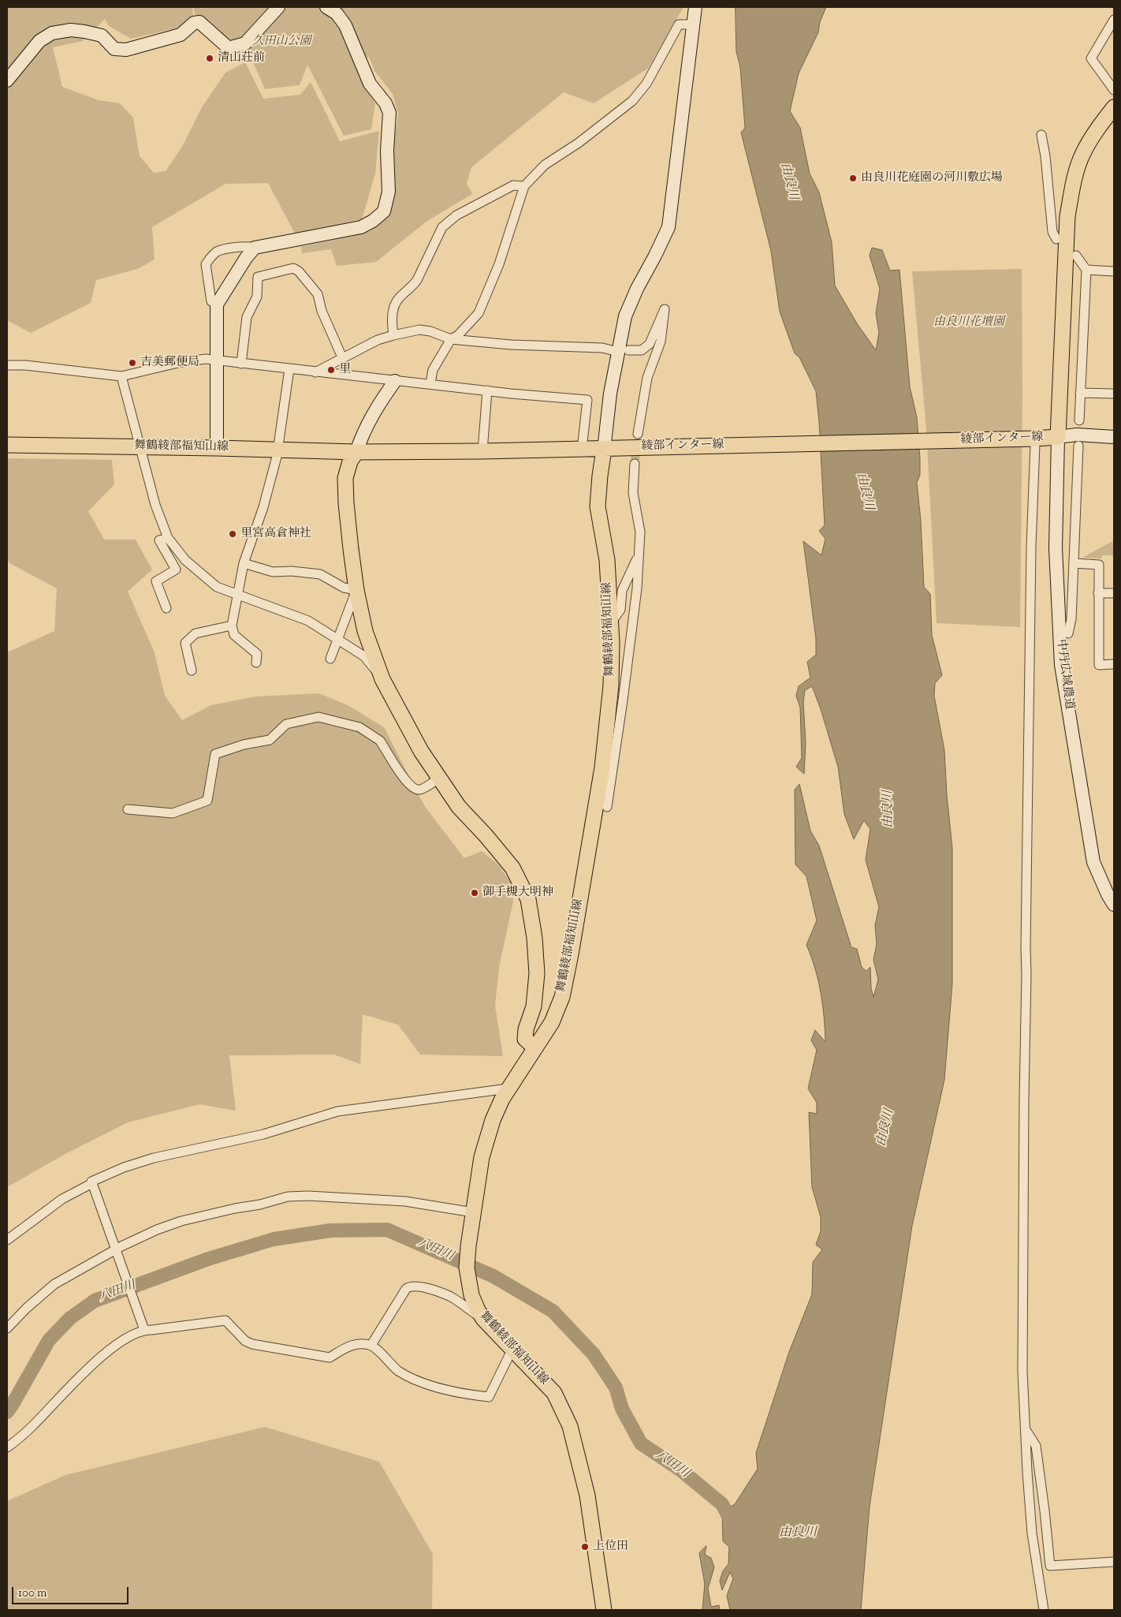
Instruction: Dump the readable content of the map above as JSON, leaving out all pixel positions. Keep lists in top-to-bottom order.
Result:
{
  "streets": {
    "main road": ["綾部インター線", "舞鶴綾部福知山線"],
    "street": ["中丹広域農道"]
  },
  "crossings": [
    ["綾部インター線", "舞鶴綾部福知山線"],
    ["綾部インター線", "中丹広域農道"]
  ],
  "water": ["由良川", "八田川"],
  "parks": ["久田山公園", "由良川花壇園"],
  "places": [
    "清山荘前",
    "由良川花庭園の河川敷広場",
    "吉美郵便局",
    "里",
    "里宮高倉神社",
    "御手槻大明神",
    "上位田"
  ],
  "scale_bar": "100 m"
}
